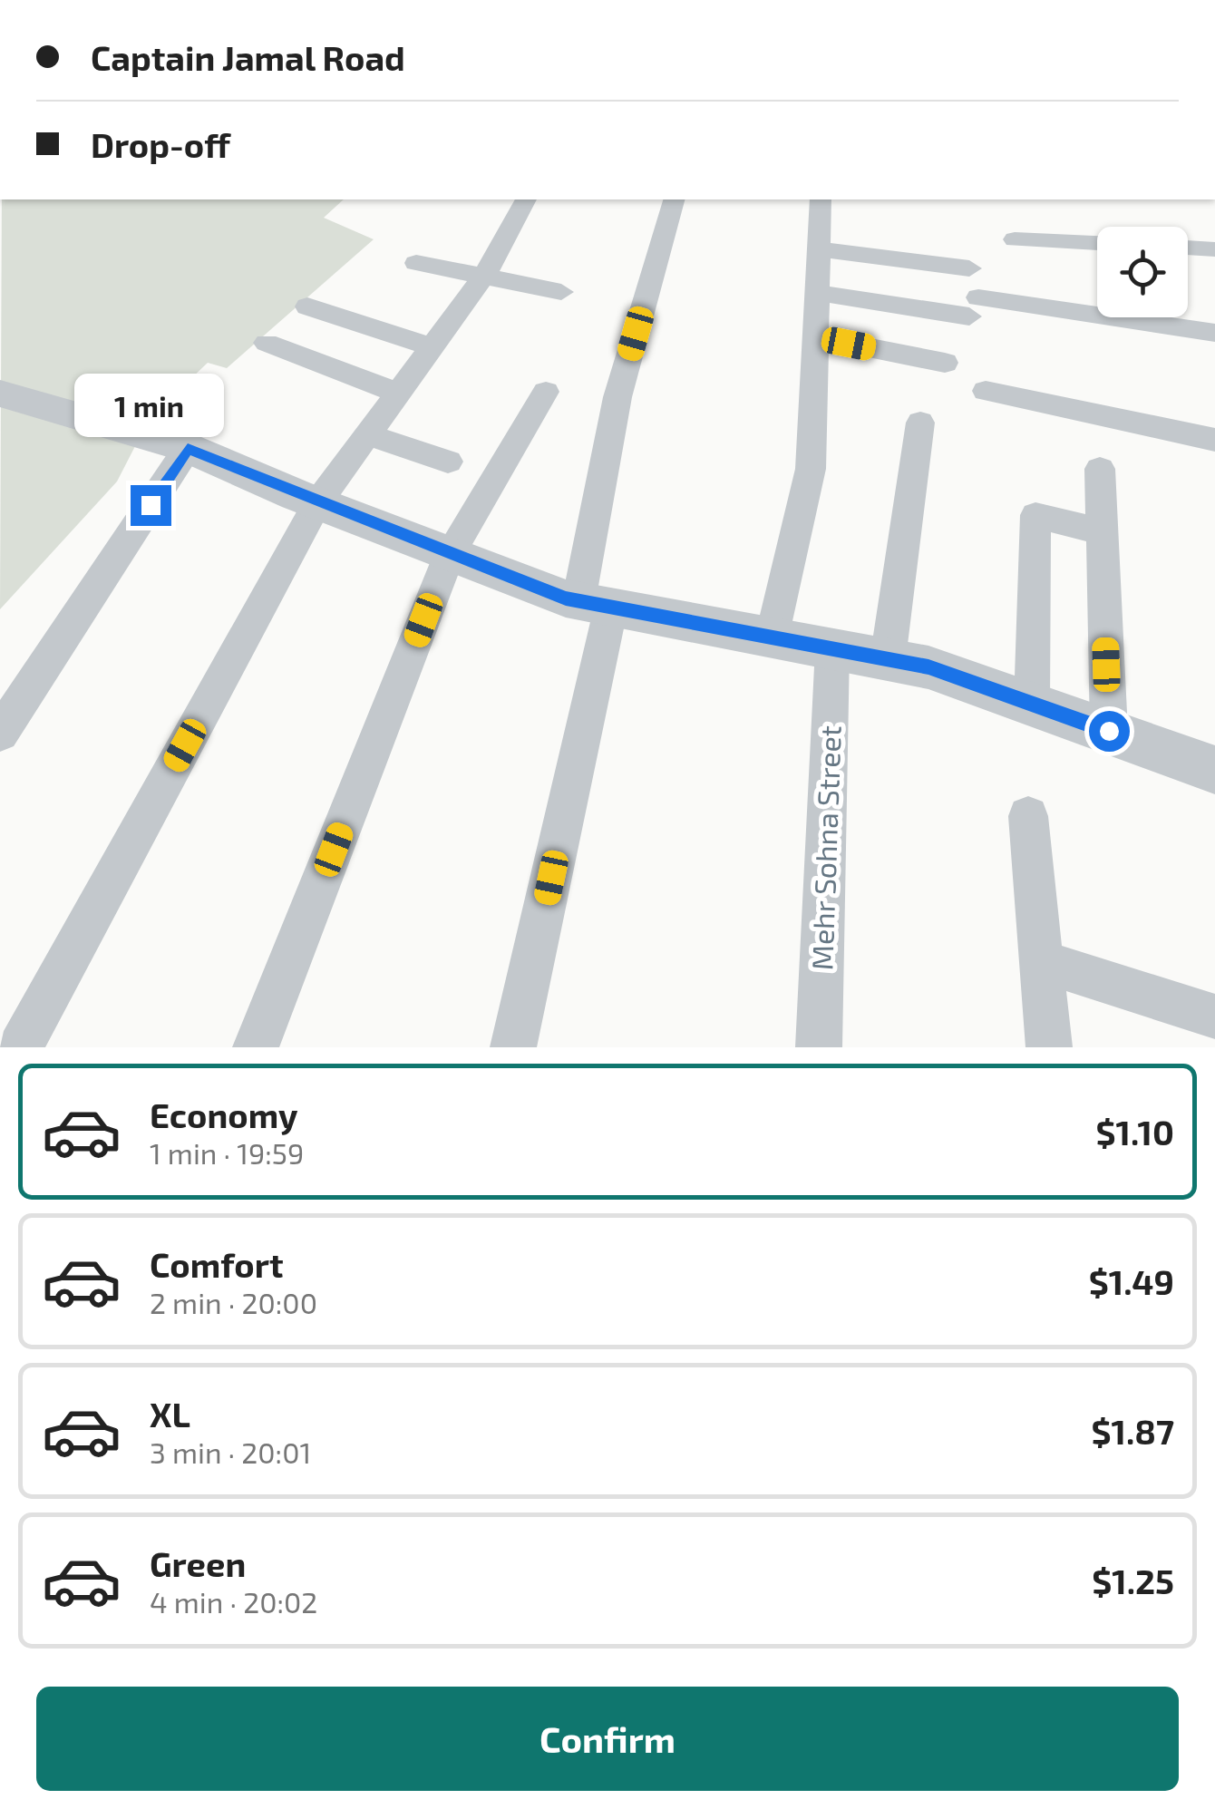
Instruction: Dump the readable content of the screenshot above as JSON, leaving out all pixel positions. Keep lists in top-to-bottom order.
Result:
{
  "streets": {
    "street": ["Mehr Sohna Street"]
  },
  "page": {
    "banner": ["Captain Jamal Road", "Drop-off"],
    "bubble": "1 min",
    "list": [
      {
        "name": "Economy",
        "note": "1 min · 19:59",
        "value": "$1.10"
      },
      {
        "name": "Comfort",
        "note": "2 min · 20:00",
        "value": "$1.49"
      },
      {
        "name": "XL",
        "note": "3 min · 20:01",
        "value": "$1.87"
      },
      {
        "name": "Green",
        "note": "4 min · 20:02",
        "value": "$1.25"
      }
    ],
    "buttons": "Confirm"
  }
}
